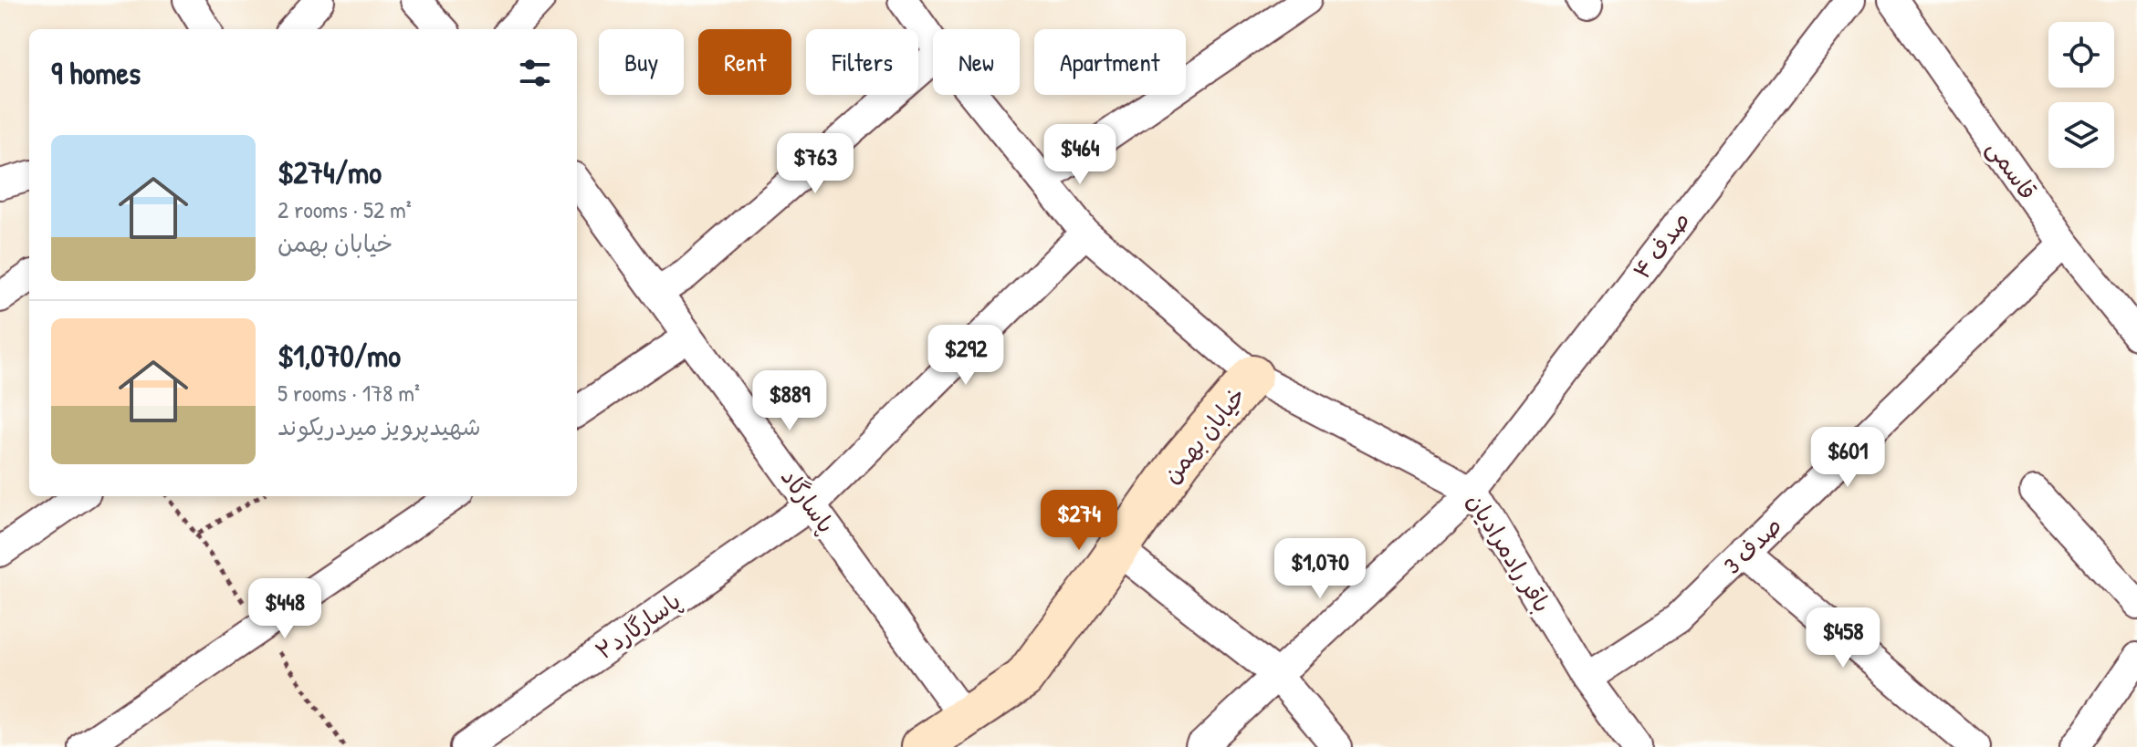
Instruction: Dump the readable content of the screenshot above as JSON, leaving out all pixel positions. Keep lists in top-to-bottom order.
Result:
{
  "streets": {
    "street": [
      "قاسمی",
      "صدف ۴",
      "خیابان بهمن",
      "پاسارگاد",
      "صدف 3",
      "باقر رادمرادیان",
      "پاسارگارد۲"
    ]
  },
  "crossings": [
    ["قاسمی", "صدف 3"],
    ["صدف ۴", "باقر رادمرادیان"],
    ["خیابان بهمن", "پاسارگاد"],
    ["خیابان بهمن", "باقر رادمرادیان"],
    ["پاسارگاد", "پاسارگارد۲"],
    ["صدف 3", "باقر رادمرادیان"],
    ["باقر رادمرادیان", "پاسارگارد۲"]
  ],
  "page": {
    "chip": [
      "Buy",
      "Rent",
      "Filters",
      "New",
      "Apartment"
    ],
    "heading": "9 homes",
    "list": [
      {
        "name": "$274/mo",
        "note": "2 rooms · 52 m² · خیابان بهمن"
      },
      {
        "name": "$1,070/mo",
        "note": "5 rooms · 178 m² · شهیدپرویز میردریکوند"
      }
    ],
    "price": [
      "$464",
      "$763",
      "$292",
      "$889",
      "$601",
      "$274",
      "$1,070",
      "$448",
      "$458"
    ]
  }
}
